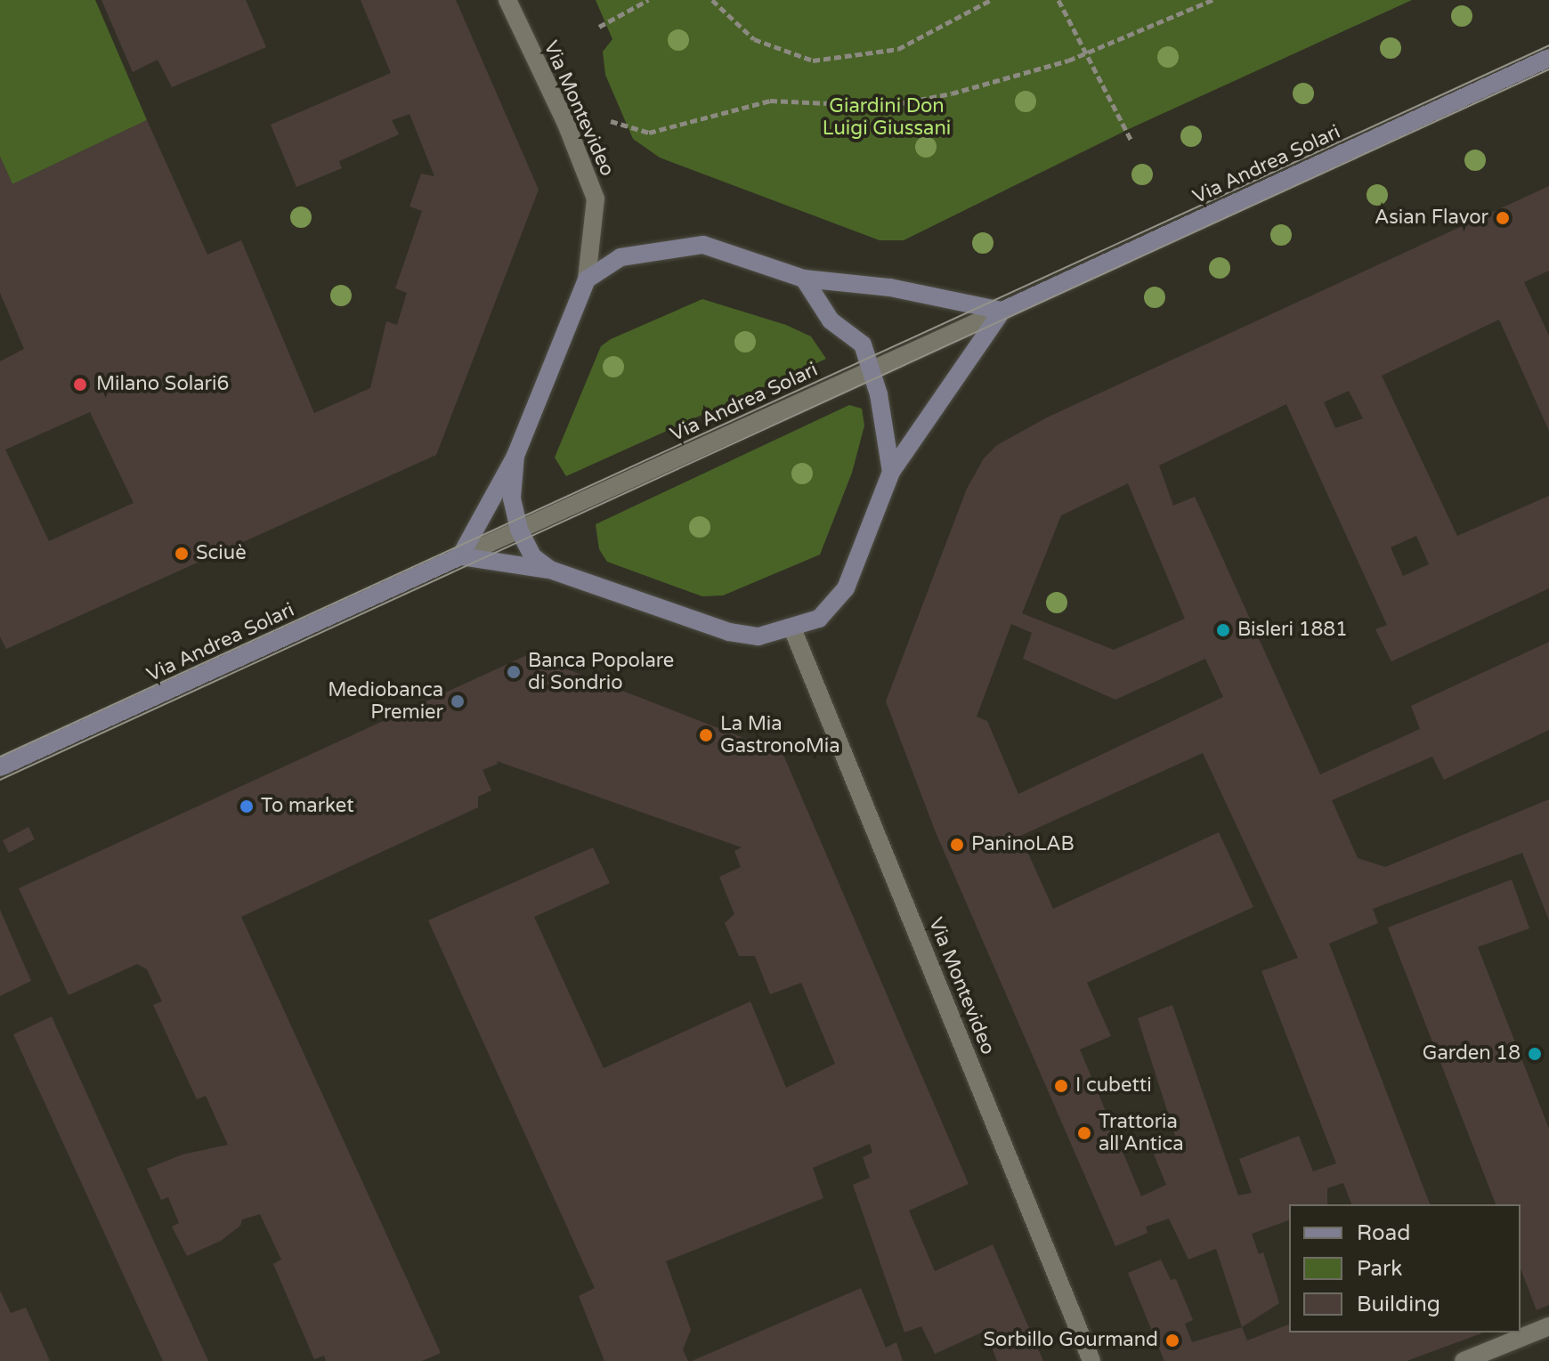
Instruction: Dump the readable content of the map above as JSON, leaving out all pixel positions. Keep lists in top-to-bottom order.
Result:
{
  "streets": {
    "street": ["Via Montevideo", "Via Andrea Solari"]
  },
  "parks": ["Giardini Don Luigi Giussani"],
  "places": [
    "Asian Flavor",
    "Milano Solari6",
    "Sciuè",
    "Bisleri 1881",
    "Banca Popolare di Sondrio",
    "Mediobanca Premier",
    "La Mia GastronoMia",
    "To market",
    "PaninoLAB",
    "Garden 18",
    "I cubetti",
    "Trattoria all'Antica",
    "Sorbillo Gourmand"
  ],
  "legend": ["Road", "Park", "Building"]
}
